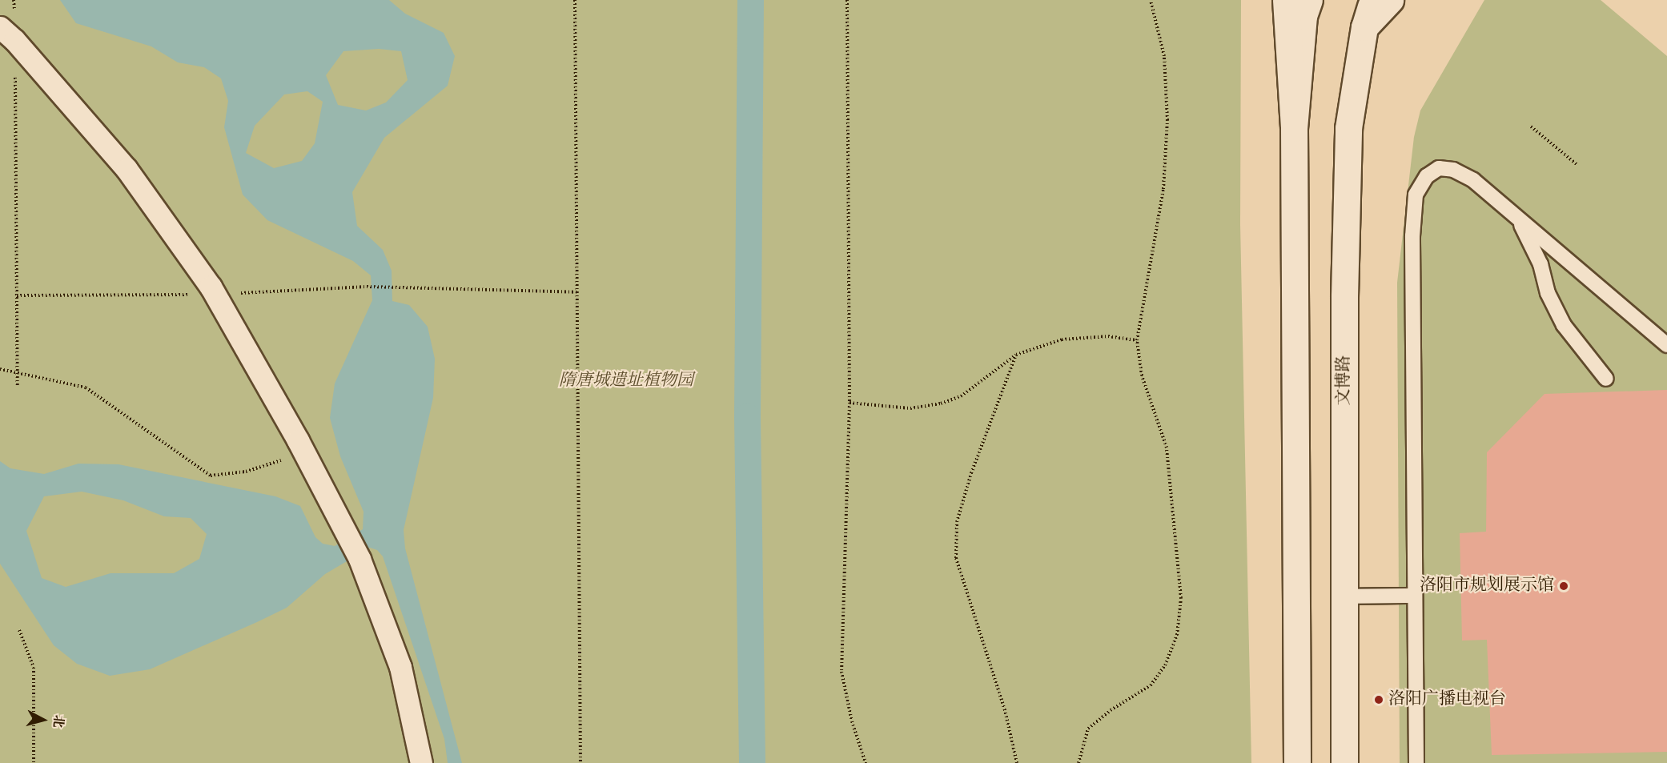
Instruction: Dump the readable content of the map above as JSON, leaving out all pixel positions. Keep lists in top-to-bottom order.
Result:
{
  "streets": {
    "street": ["文博路"]
  },
  "parks": ["隋唐城遗址植物园"],
  "places": ["洛阳市规划展示馆", "洛阳广播电视台"],
  "north": "right"
}
